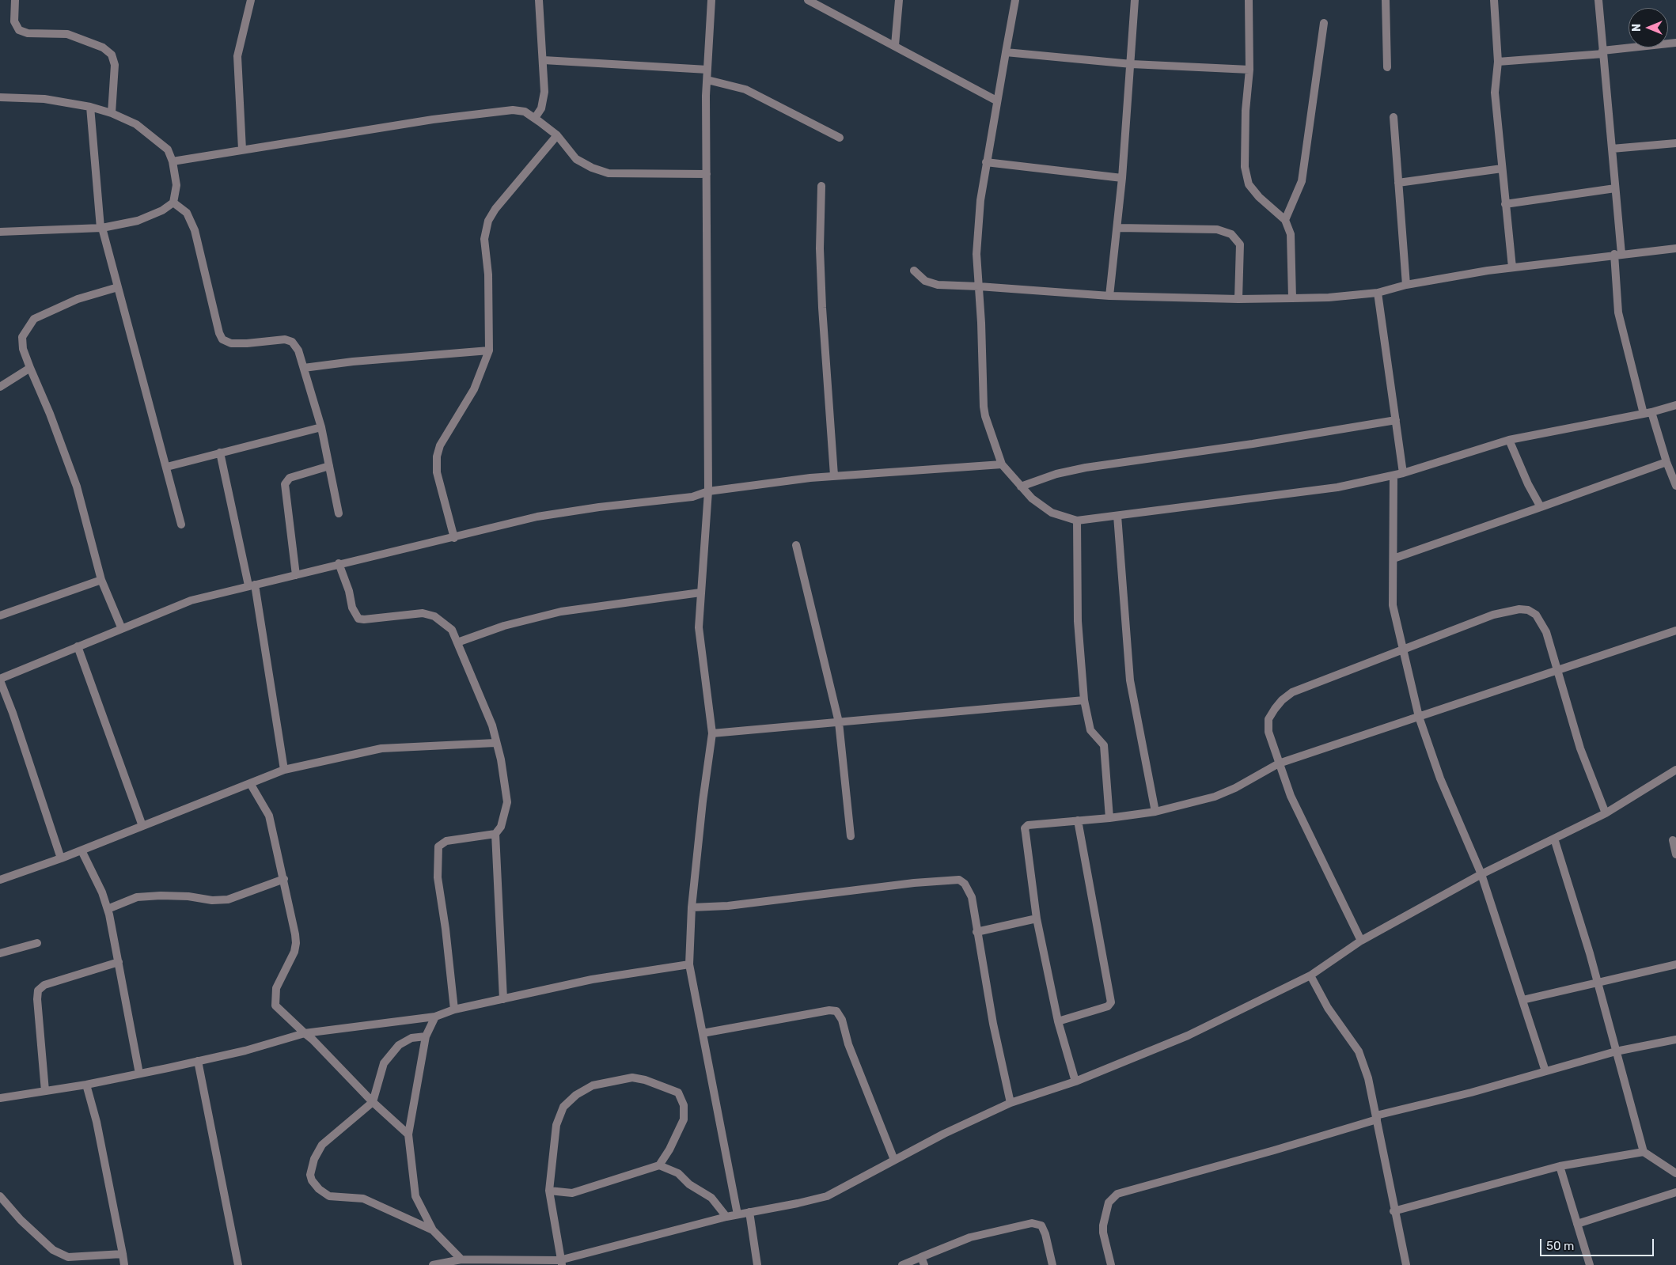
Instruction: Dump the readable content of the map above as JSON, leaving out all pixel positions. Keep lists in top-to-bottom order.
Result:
{
  "scale_bar": "50 m",
  "north": "left"
}
